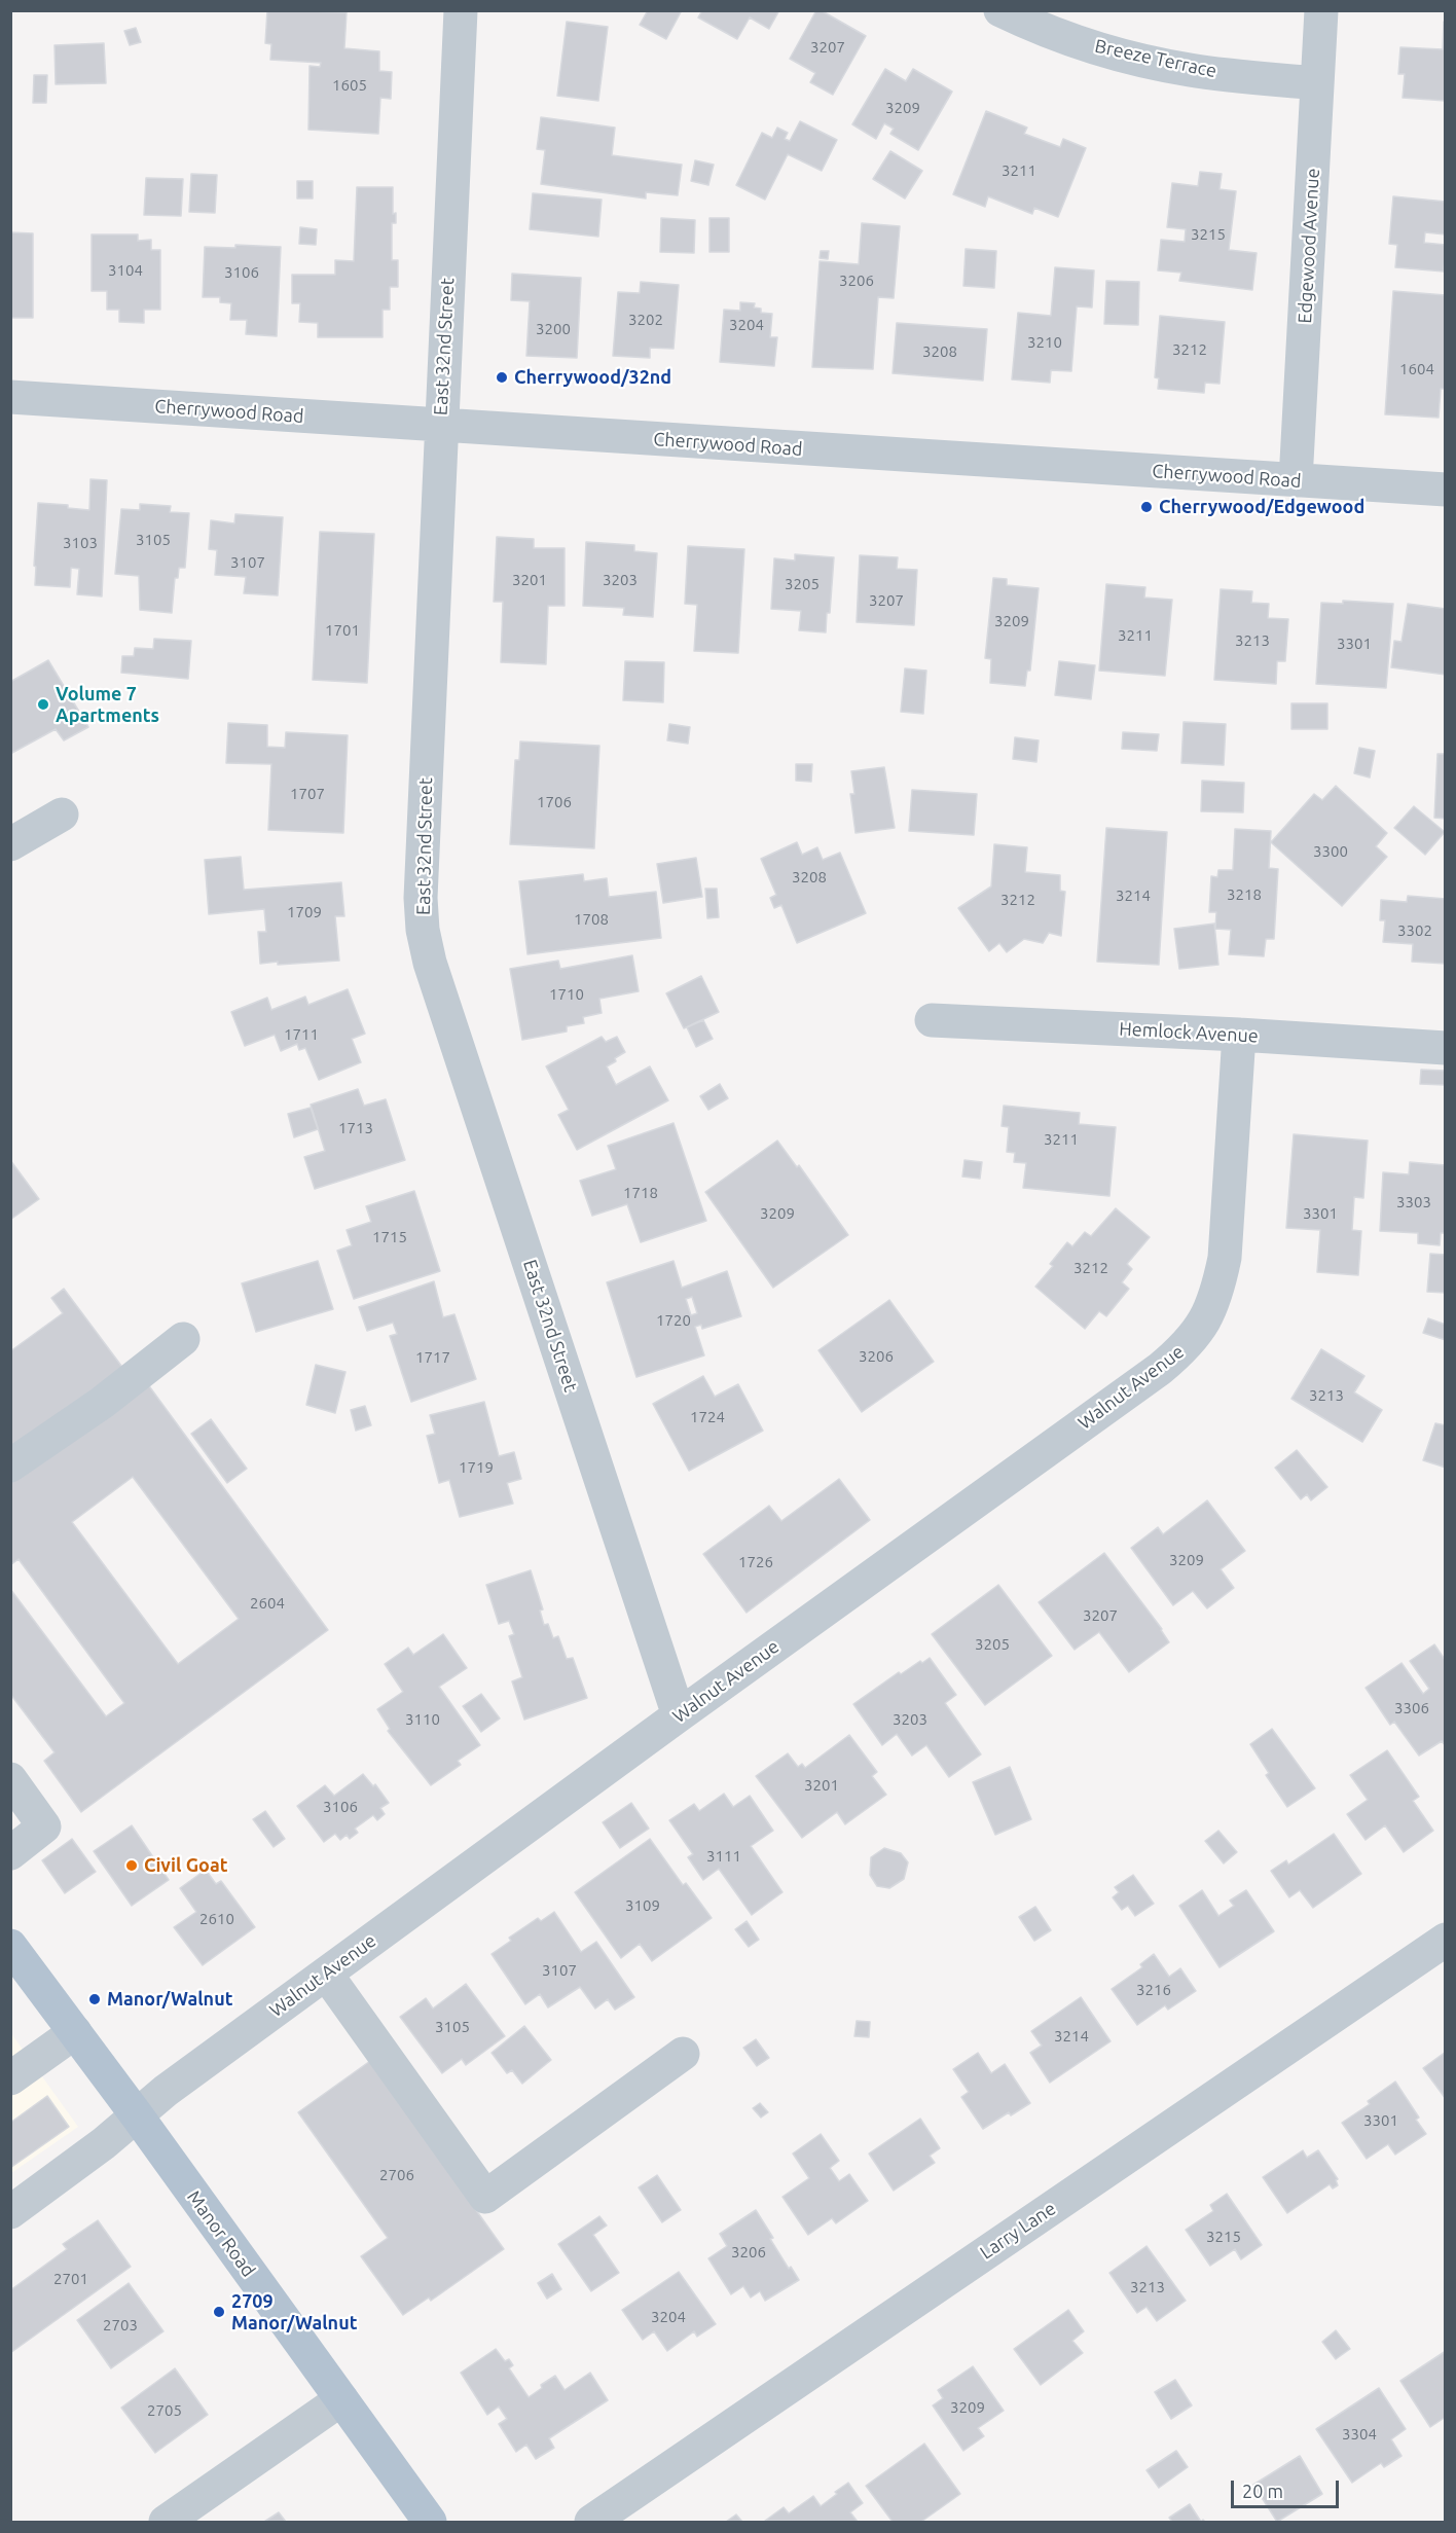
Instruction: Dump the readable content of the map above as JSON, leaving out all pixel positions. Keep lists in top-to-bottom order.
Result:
{
  "streets": {
    "main road": ["Manor Road"],
    "street": [
      "Breeze Terrace",
      "Edgewood Avenue",
      "East 32nd Street",
      "Cherrywood Road",
      "Hemlock Avenue",
      "Walnut Avenue",
      "Larry Lane"
    ]
  },
  "crossings": [
    ["Breeze Terrace", "Edgewood Avenue"],
    ["Edgewood Avenue", "Cherrywood Road"],
    ["East 32nd Street", "Cherrywood Road"],
    ["East 32nd Street", "Walnut Avenue"],
    ["Hemlock Avenue", "Walnut Avenue"],
    ["Walnut Avenue", "Manor Road"]
  ],
  "places": [
    "Cherrywood/32nd",
    "Cherrywood/Edgewood",
    "Volume 7 Apartments",
    "Civil Goat",
    "Manor/Walnut",
    "2709 Manor/Walnut"
  ],
  "house_numbers": [
    "3207",
    "1605",
    "3209",
    "3211",
    "3215",
    "3104",
    "3106",
    "3206",
    "3202",
    "3204",
    "3200",
    "3210",
    "3212",
    "3208",
    "1604",
    "3105",
    "3103",
    "3107",
    "3201",
    "3203",
    "3205",
    "3207",
    "3209",
    "1701",
    "3211",
    "3213",
    "3301",
    "1707",
    "1706",
    "3300",
    "3208",
    "3218",
    "3214",
    "3212",
    "1709",
    "1708",
    "3302",
    "1710",
    "1711",
    "1713",
    "3211",
    "1718",
    "3303",
    "3209",
    "3301",
    "1715",
    "3212",
    "1720",
    "3206",
    "1717",
    "3213",
    "1724",
    "1719",
    "3209",
    "1726",
    "2604",
    "3207",
    "3205",
    "3306",
    "3110",
    "3203",
    "3201",
    "3106",
    "3111",
    "3109",
    "2610",
    "3107",
    "3216",
    "3105",
    "3214",
    "3301",
    "2706",
    "3215",
    "3206",
    "2701",
    "3213",
    "3204",
    "2703",
    "3209",
    "2705",
    "3304"
  ],
  "scale_bar": "20 m"
}
